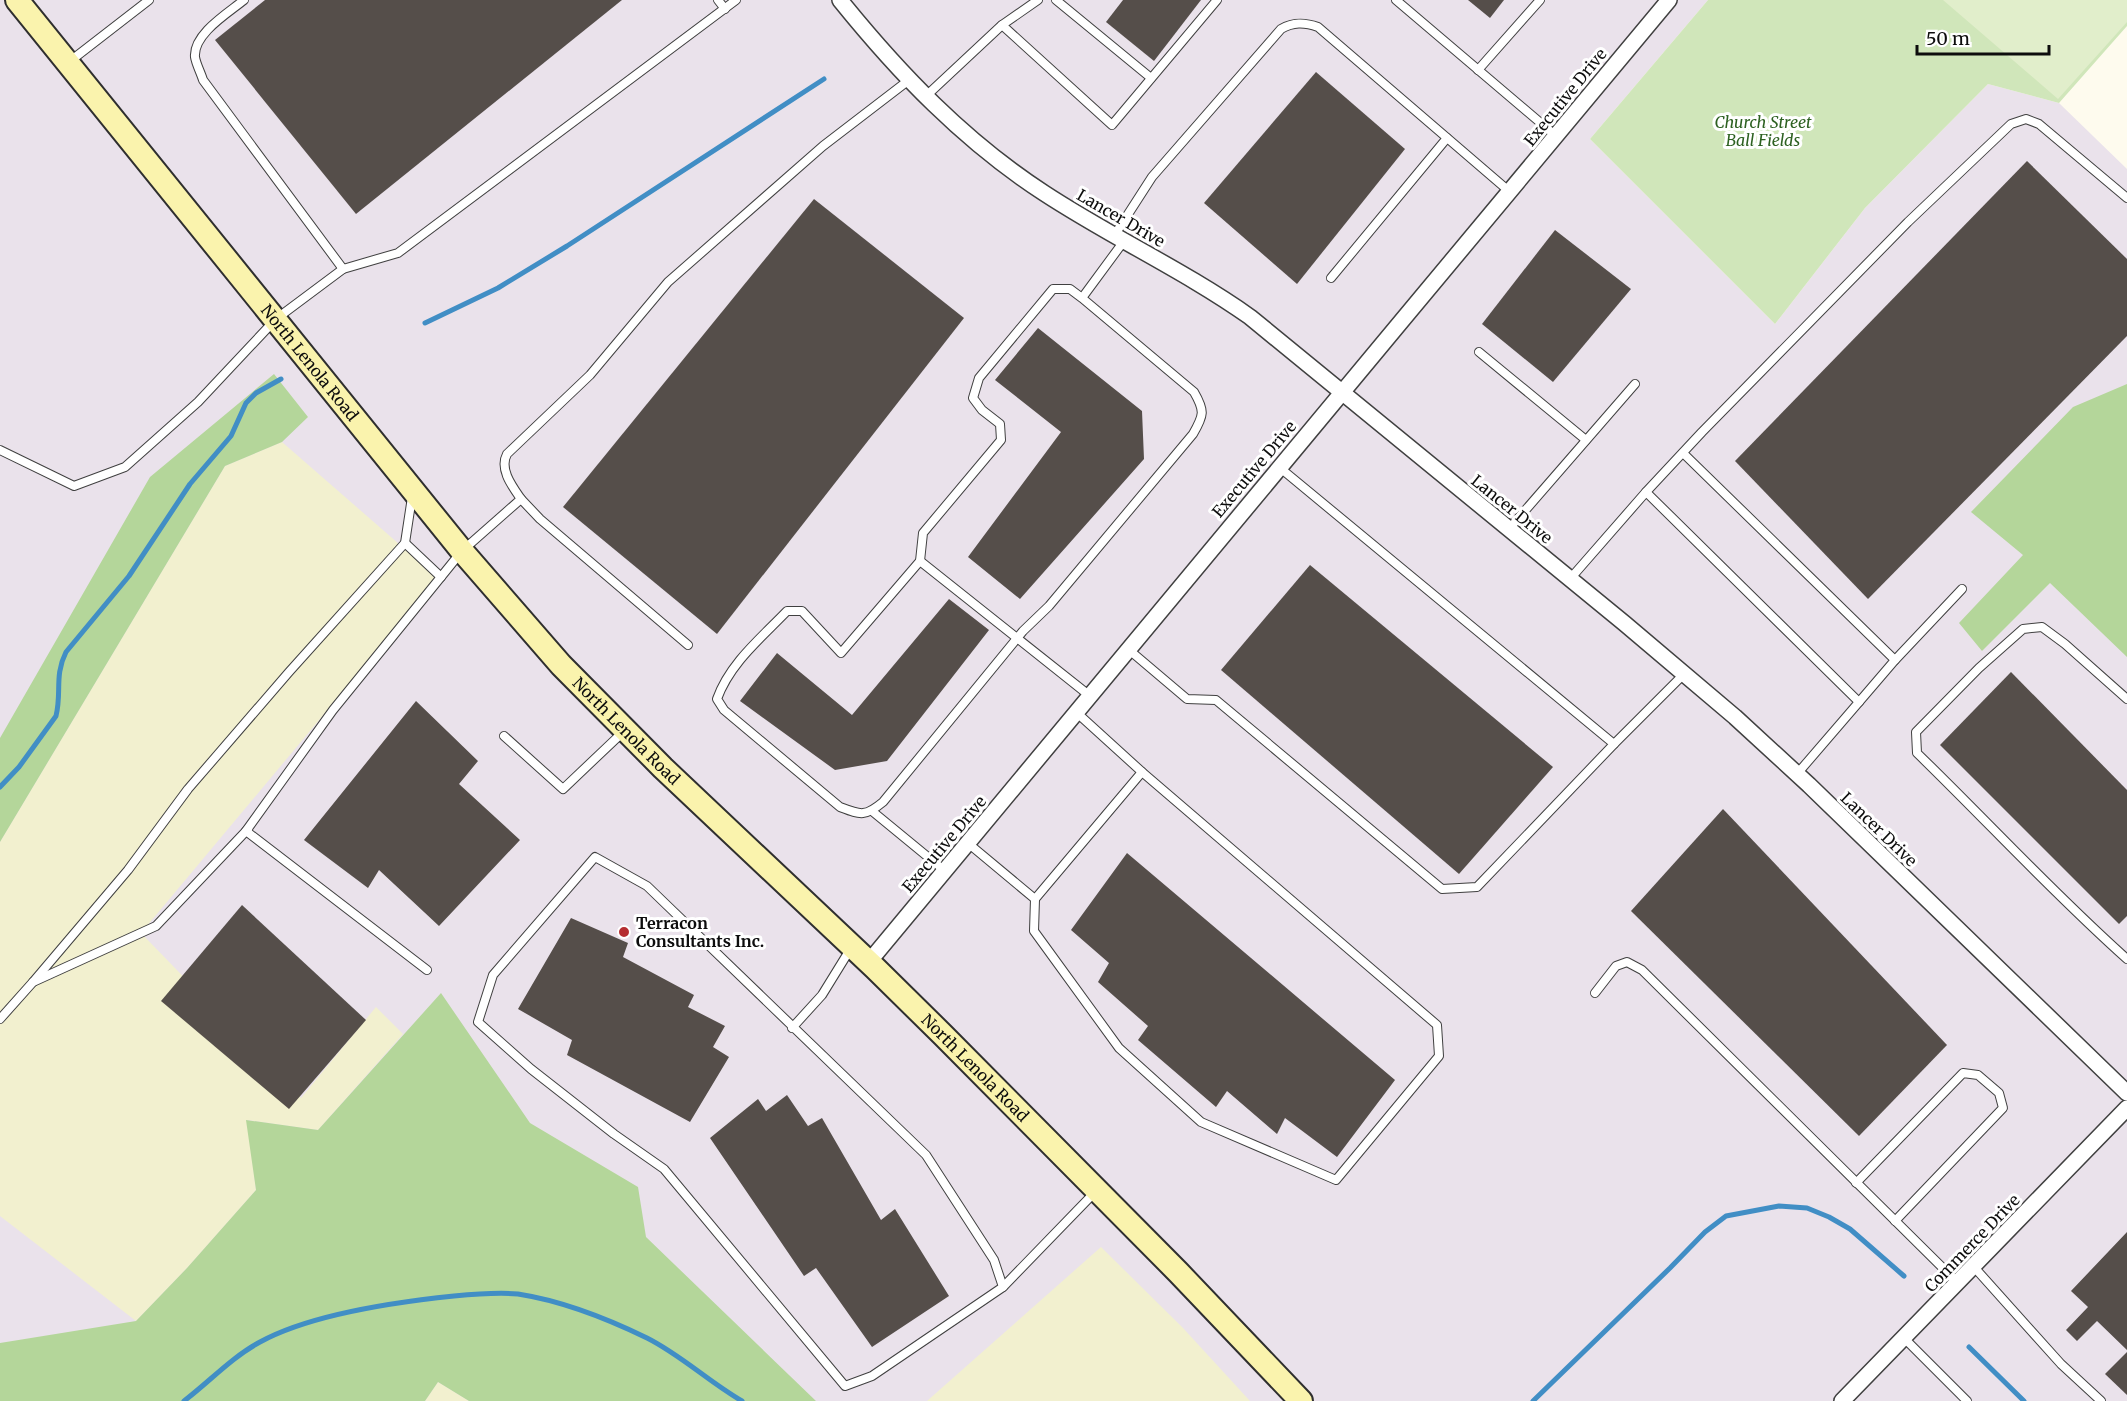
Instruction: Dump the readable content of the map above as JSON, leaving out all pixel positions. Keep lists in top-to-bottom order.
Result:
{
  "streets": {
    "main road": ["North Lenola Road"],
    "street": ["Executive Drive", "Lancer Drive", "Commerce Drive"]
  },
  "crossings": [
    ["Executive Drive", "Lancer Drive"],
    ["Executive Drive", "North Lenola Road"]
  ],
  "parks": ["Church Street Ball Fields"],
  "places": ["Terracon Consultants Inc."],
  "scale_bar": "50 m"
}
